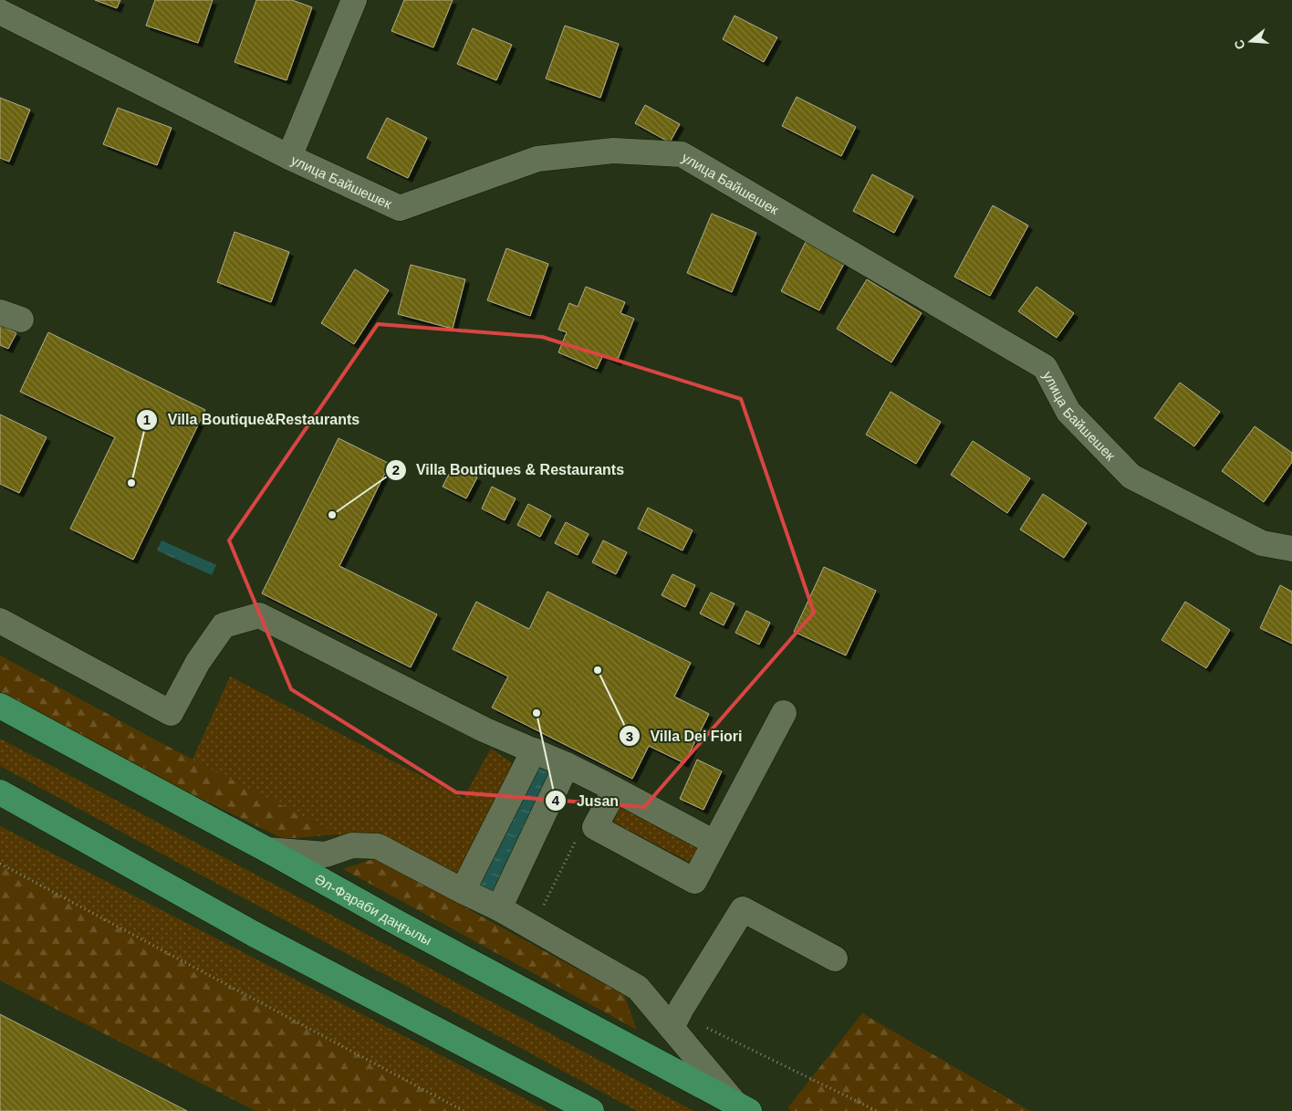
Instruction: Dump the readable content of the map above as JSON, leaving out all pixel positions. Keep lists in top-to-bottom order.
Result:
{
  "streets": {
    "main road": ["Әл-Фараби даңғылы"],
    "street": ["улица Байшешек"]
  },
  "places": [
    "Villa Boutique&Restaurants",
    "Villa Boutiques & Restaurants",
    "Villa Dei Fiori",
    "Jusan"
  ],
  "north": "left"
}
